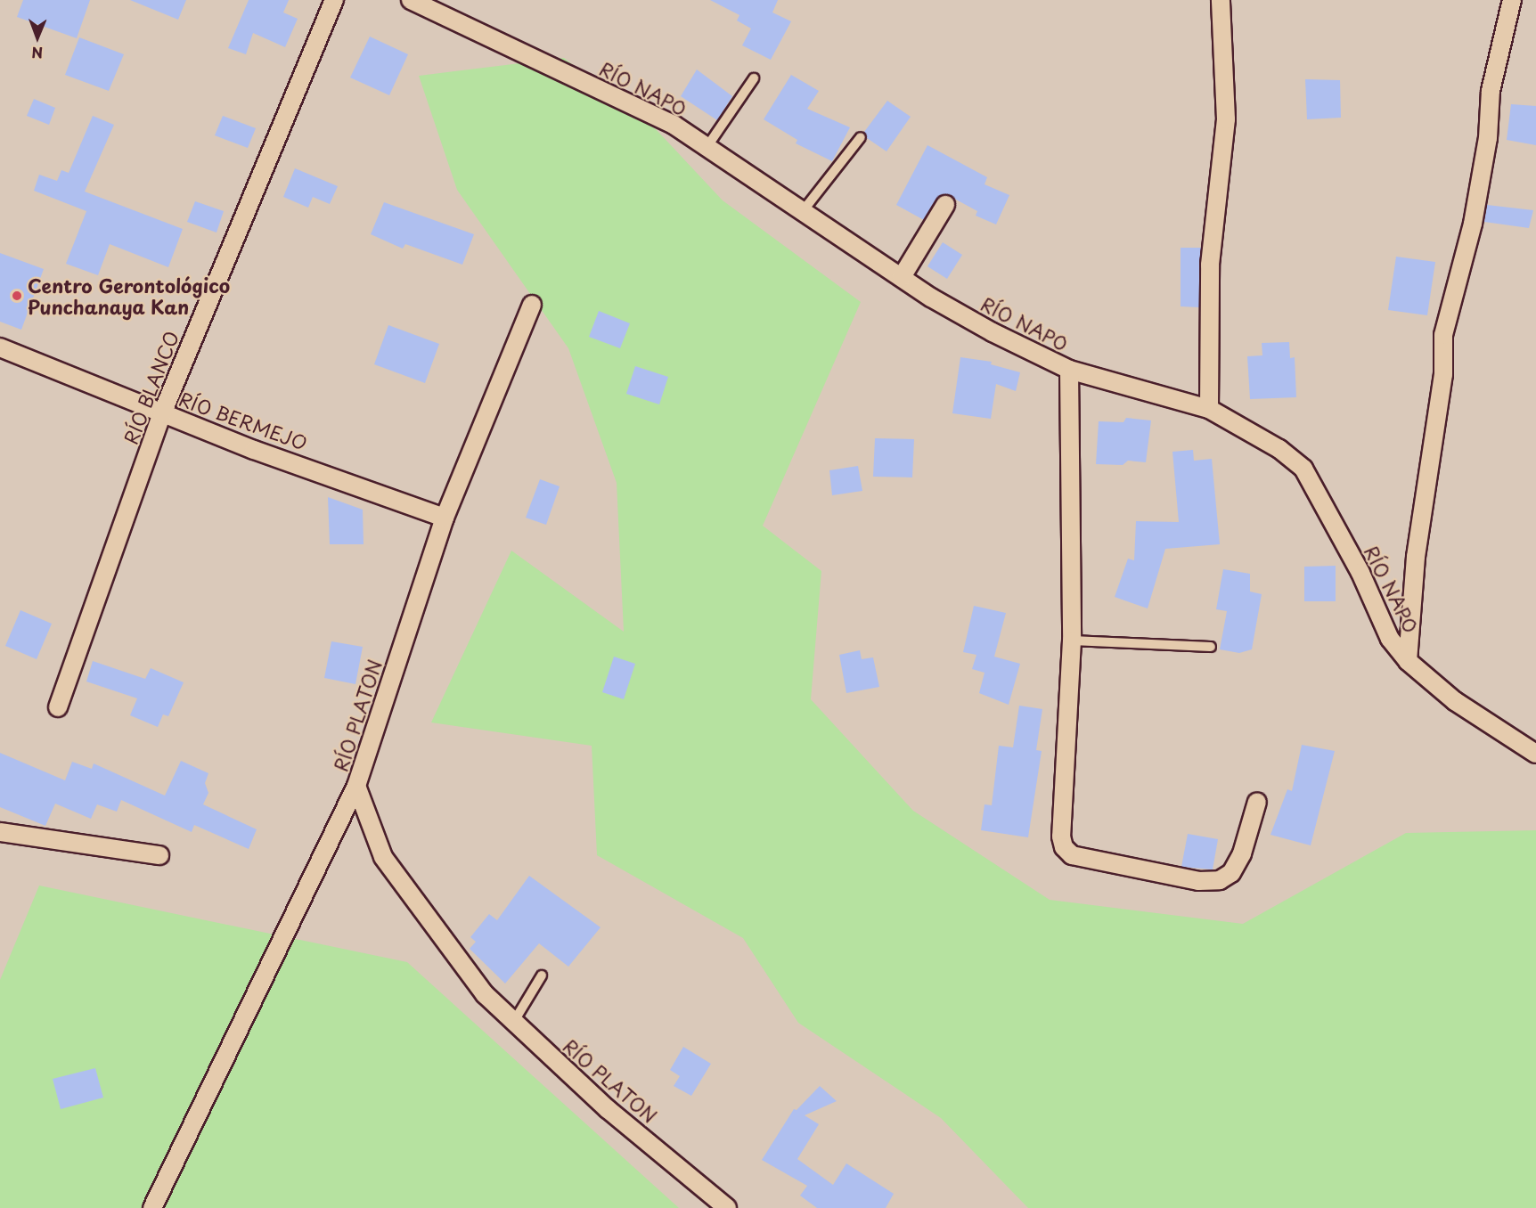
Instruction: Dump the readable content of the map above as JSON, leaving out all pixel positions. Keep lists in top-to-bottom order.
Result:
{
  "streets": {
    "street": [
      "RÍO NAPO",
      "RÍO BLANCO",
      "RÍO BERMEJO",
      "RÍO PLATON"
    ]
  },
  "crossings": [
    ["RÍO BLANCO", "RÍO BERMEJO"],
    ["RÍO BERMEJO", "RÍO PLATON"]
  ],
  "places": ["Centro Gerontológico Punchanaya Kan"],
  "north": "bottom"
}
